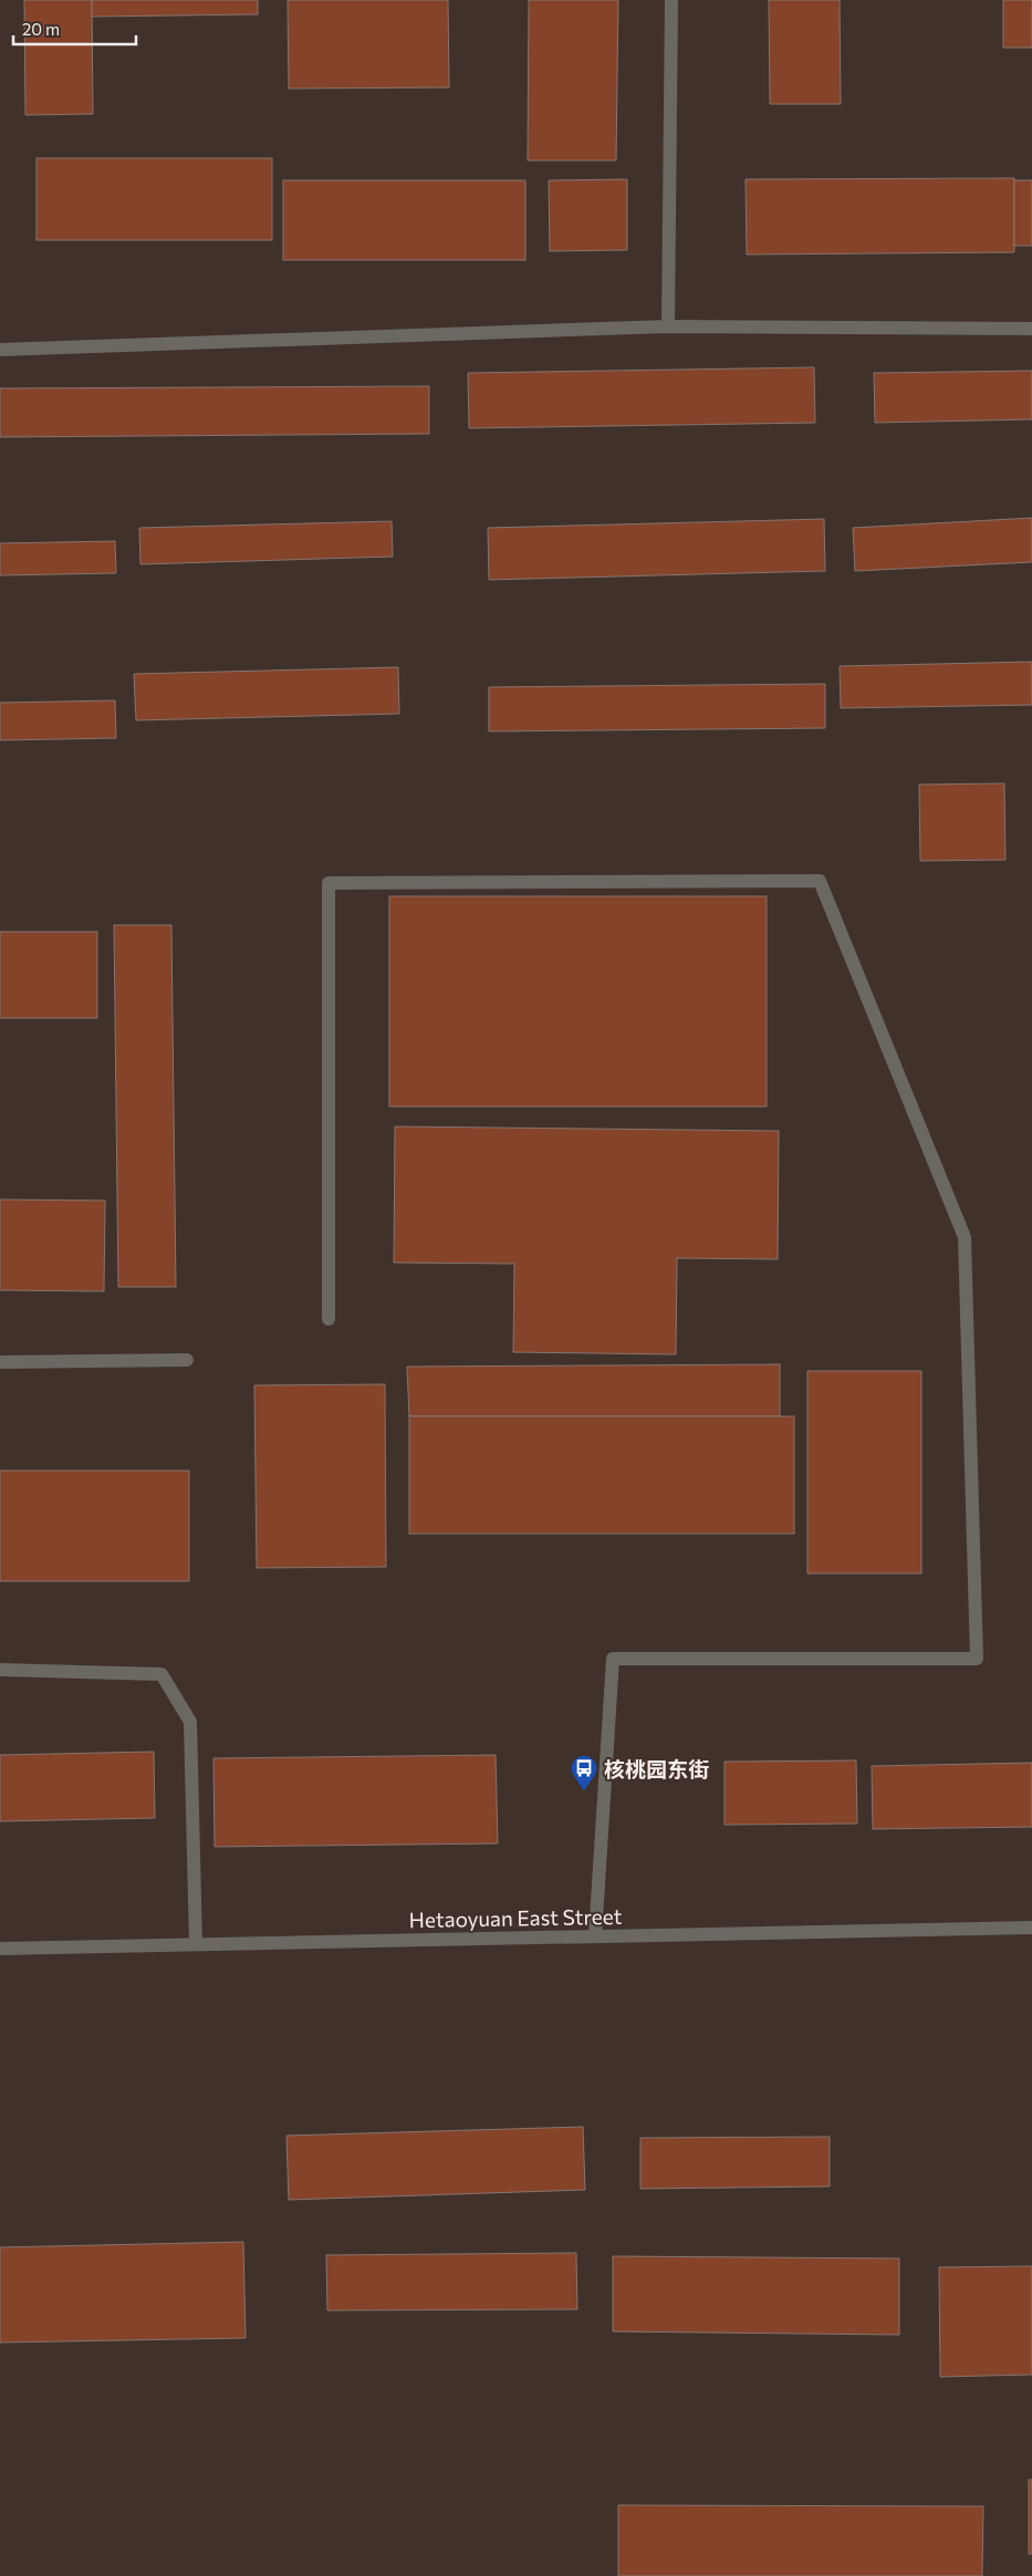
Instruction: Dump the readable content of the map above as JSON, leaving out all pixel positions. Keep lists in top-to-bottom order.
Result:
{
  "streets": {
    "street": ["Hetaoyuan East Street"]
  },
  "places": {
    "bus stop": ["核桃园东街"]
  },
  "scale_bar": "20 m"
}
